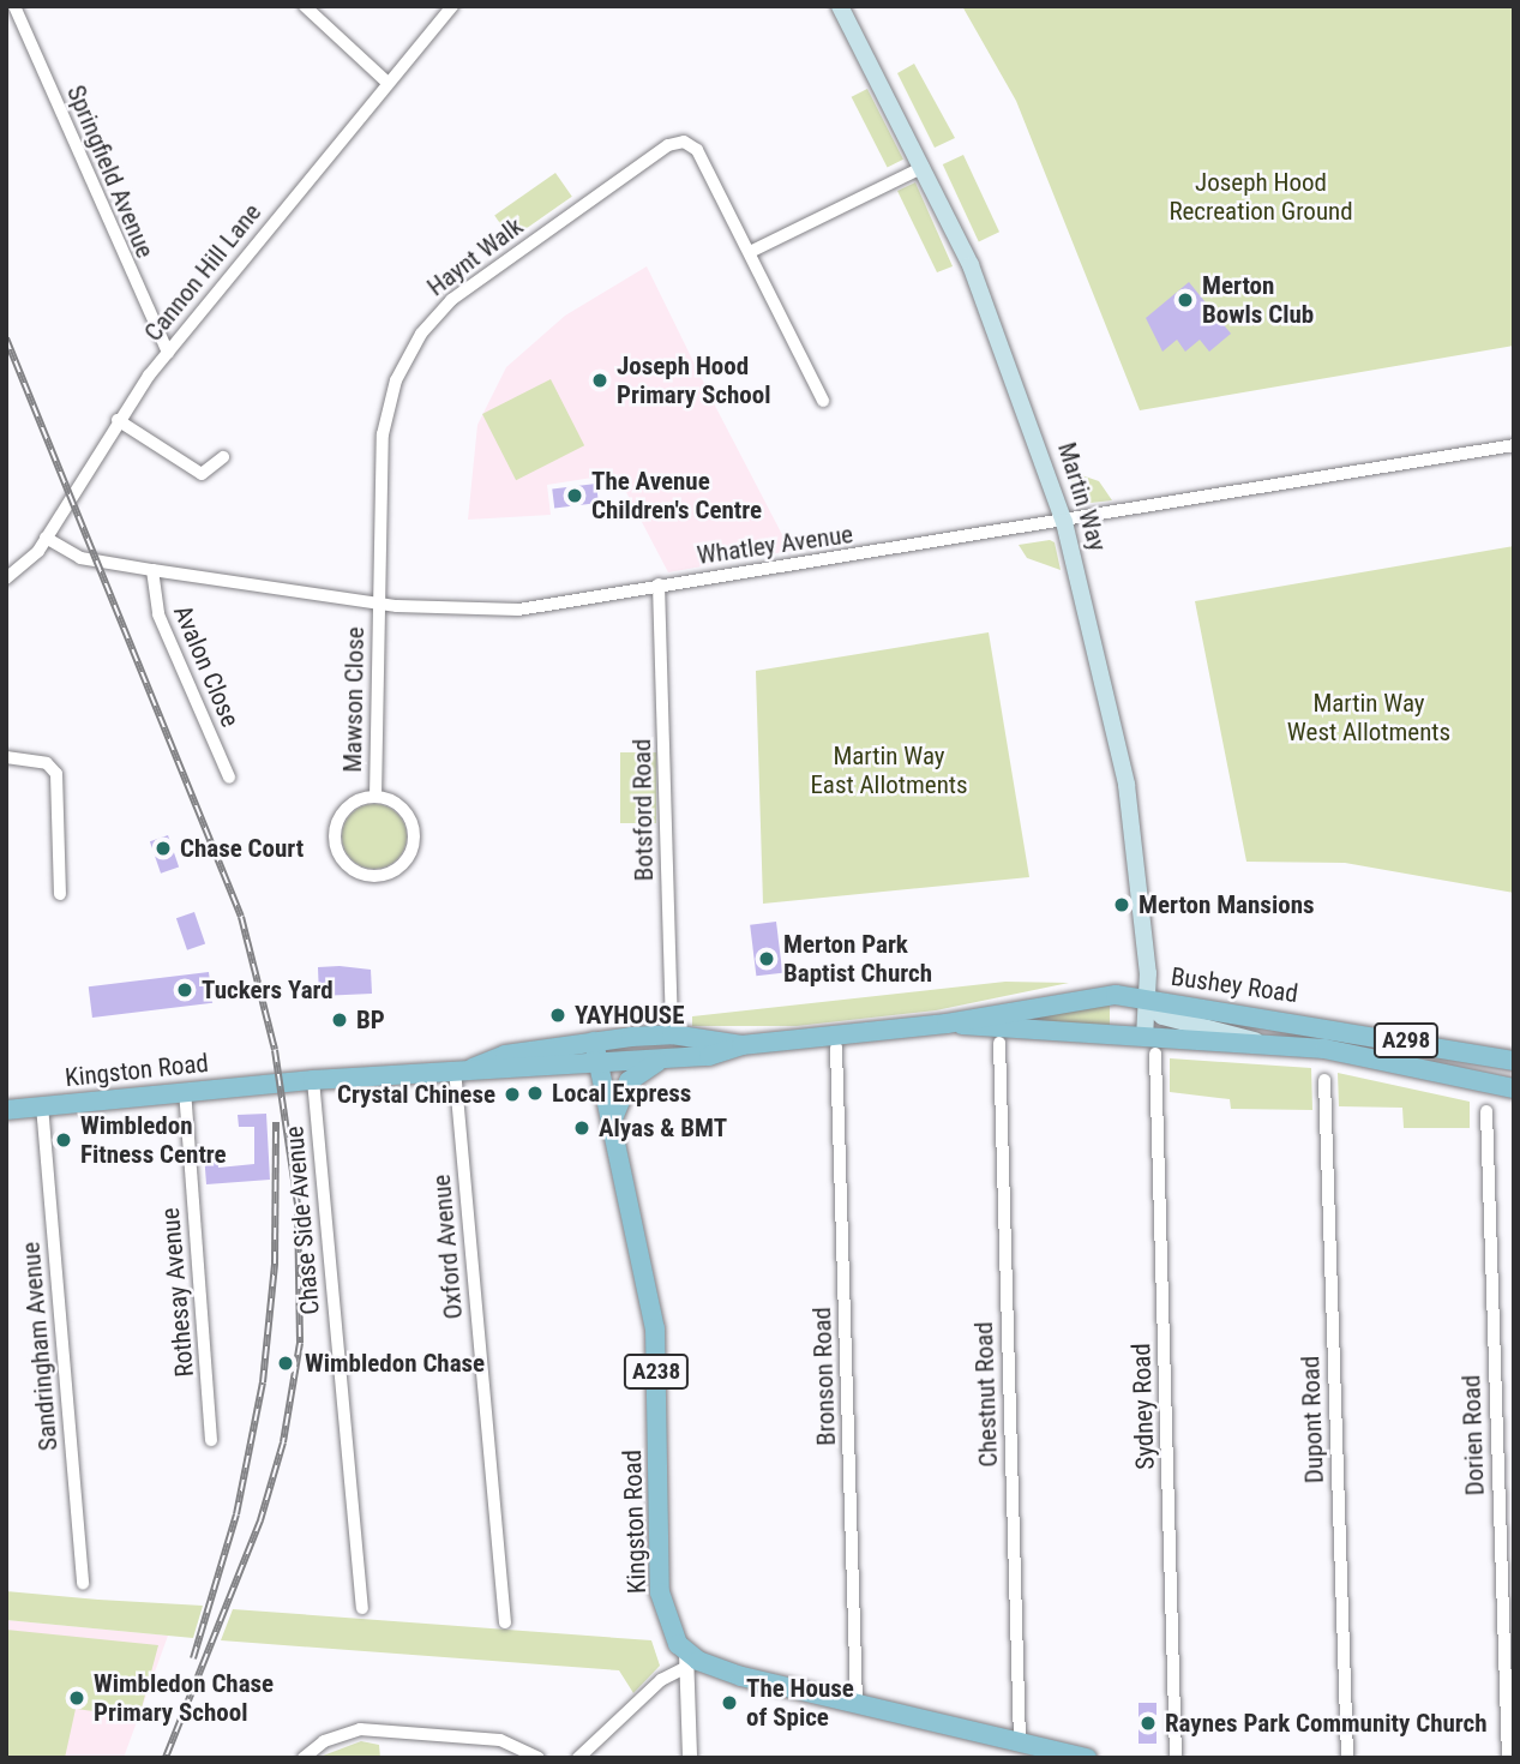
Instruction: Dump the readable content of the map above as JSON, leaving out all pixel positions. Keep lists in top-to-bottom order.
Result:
{
  "streets": {
    "main road": [
      "Martin Way",
      "Bushey Road",
      "A298",
      "Kingston Road",
      "A238"
    ],
    "street": [
      "Springfield Avenue",
      "Haynt Walk",
      "Cannon Hill Lane",
      "Whatley Avenue",
      "Avalon Close",
      "Mawson Close",
      "Botsford Road",
      "Chase Side Avenue",
      "Oxford Avenue",
      "Rothesay Avenue",
      "Sandringham Avenue",
      "Bronson Road",
      "Chestnut Road",
      "Sydney Road",
      "Dupont Road",
      "Dorien Road"
    ]
  },
  "crossings": [
    ["Springfield Avenue", "Cannon Hill Lane"],
    ["Haynt Walk", "Whatley Avenue"],
    ["Haynt Walk", "Mawson Close"],
    ["Cannon Hill Lane", "Whatley Avenue"],
    ["Martin Way", "Whatley Avenue"],
    ["Martin Way", "Bushey Road"],
    ["Martin Way", "Sydney Road"],
    ["Whatley Avenue", "Avalon Close"],
    ["Whatley Avenue", "Mawson Close"],
    ["Whatley Avenue", "Botsford Road"],
    ["Botsford Road", "Bushey Road"],
    ["Bushey Road", "Kingston Road"],
    ["Bushey Road", "Sydney Road"],
    ["Kingston Road", "Chase Side Avenue"],
    ["Kingston Road", "Oxford Avenue"],
    ["Kingston Road", "Rothesay Avenue"],
    ["Kingston Road", "Sandringham Avenue"]
  ],
  "parks": ["Joseph Hood Recreation Ground", "Martin Way West Allotments", "Martin Way East Allotments"],
  "places": [
    "Merton Bowls Club",
    "Joseph Hood Primary School",
    "The Avenue Children's Centre",
    "Chase Court",
    "Merton Mansions",
    "Merton Park Baptist Church",
    "Tuckers Yard",
    "YAYHOUSE",
    "BP",
    "Local Express",
    "Crystal Chinese",
    "Alyas & BMT",
    "Wimbledon Fitness Centre",
    "Wimbledon Chase",
    "Wimbledon Chase Primary School",
    "The House of Spice",
    "Raynes Park Community Church"
  ]
}
